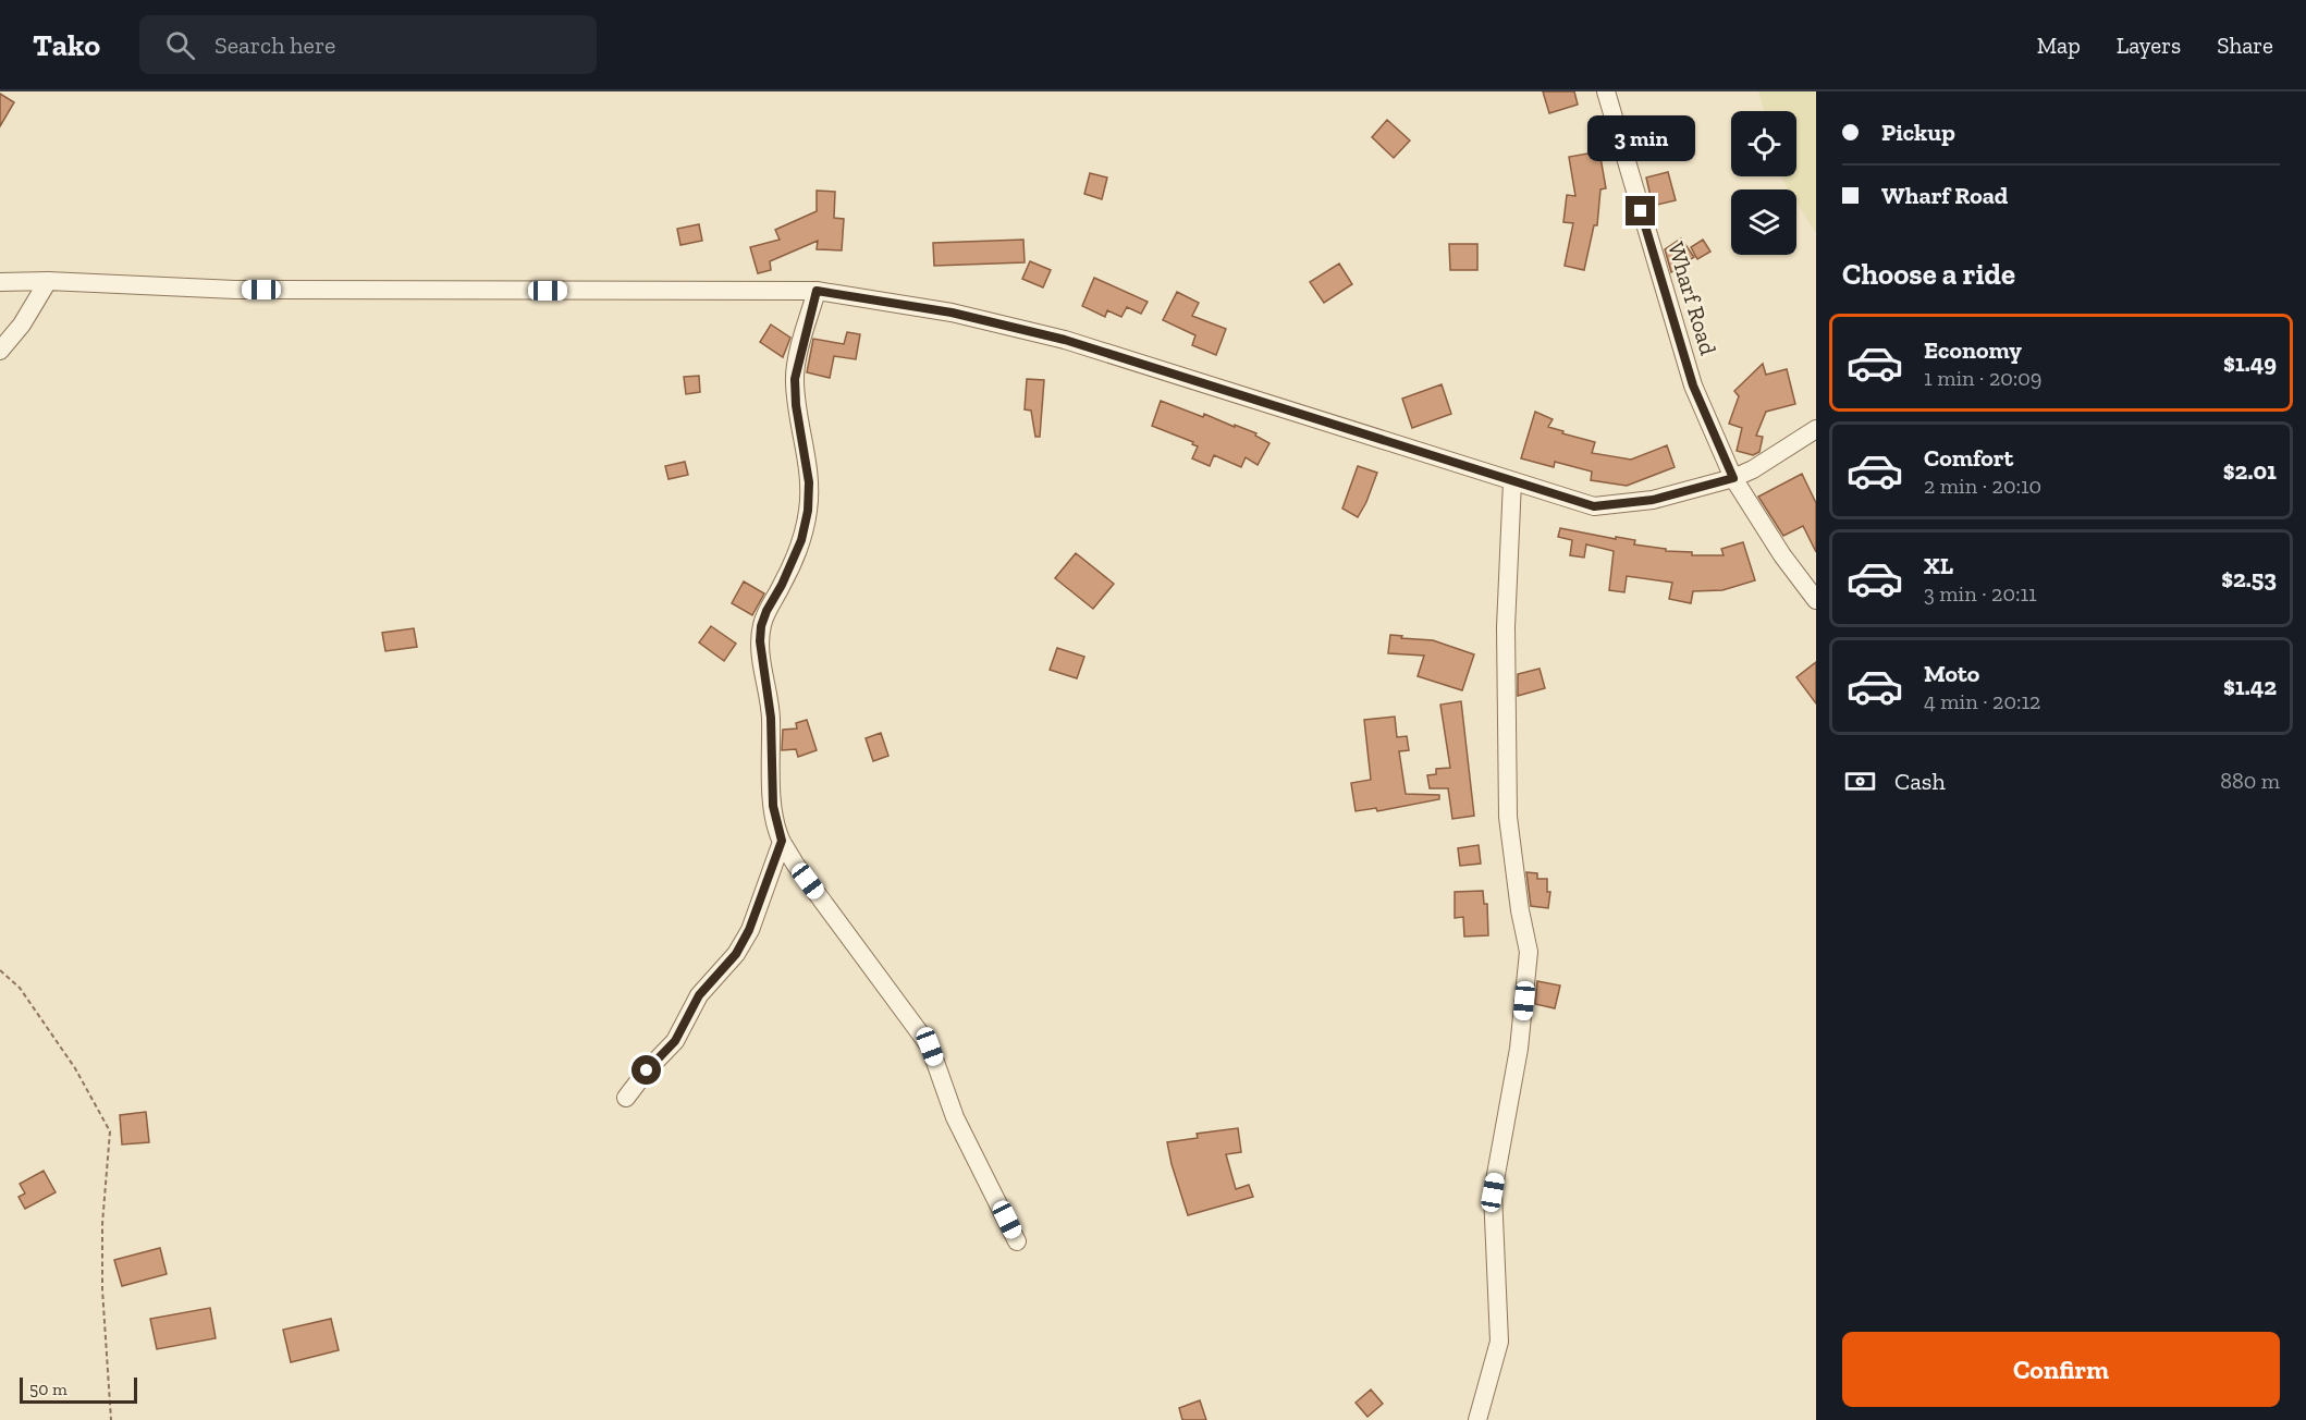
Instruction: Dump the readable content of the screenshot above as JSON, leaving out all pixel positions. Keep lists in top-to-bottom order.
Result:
{
  "streets": {
    "street": ["Wharf Road"]
  },
  "scale_bar": "50 m",
  "page": {
    "header": "Tako",
    "search": "Search here",
    "nav": ["Map", "Layers", "Share"],
    "banner": ["Pickup", "Wharf Road"],
    "bubble": "3 min",
    "heading": "Choose a ride",
    "list": [
      {
        "name": "Economy",
        "note": "1 min · 20:09",
        "value": "$1.49"
      },
      {
        "name": "Comfort",
        "note": "2 min · 20:10",
        "value": "$2.01"
      },
      {
        "name": "XL",
        "note": "3 min · 20:11",
        "value": "$2.53"
      },
      {
        "name": "Moto",
        "note": "4 min · 20:12",
        "value": "$1.42"
      }
    ],
    "pay": ["Cash", "880 m"],
    "buttons": "Confirm",
    "scale": "50 m"
  }
}
